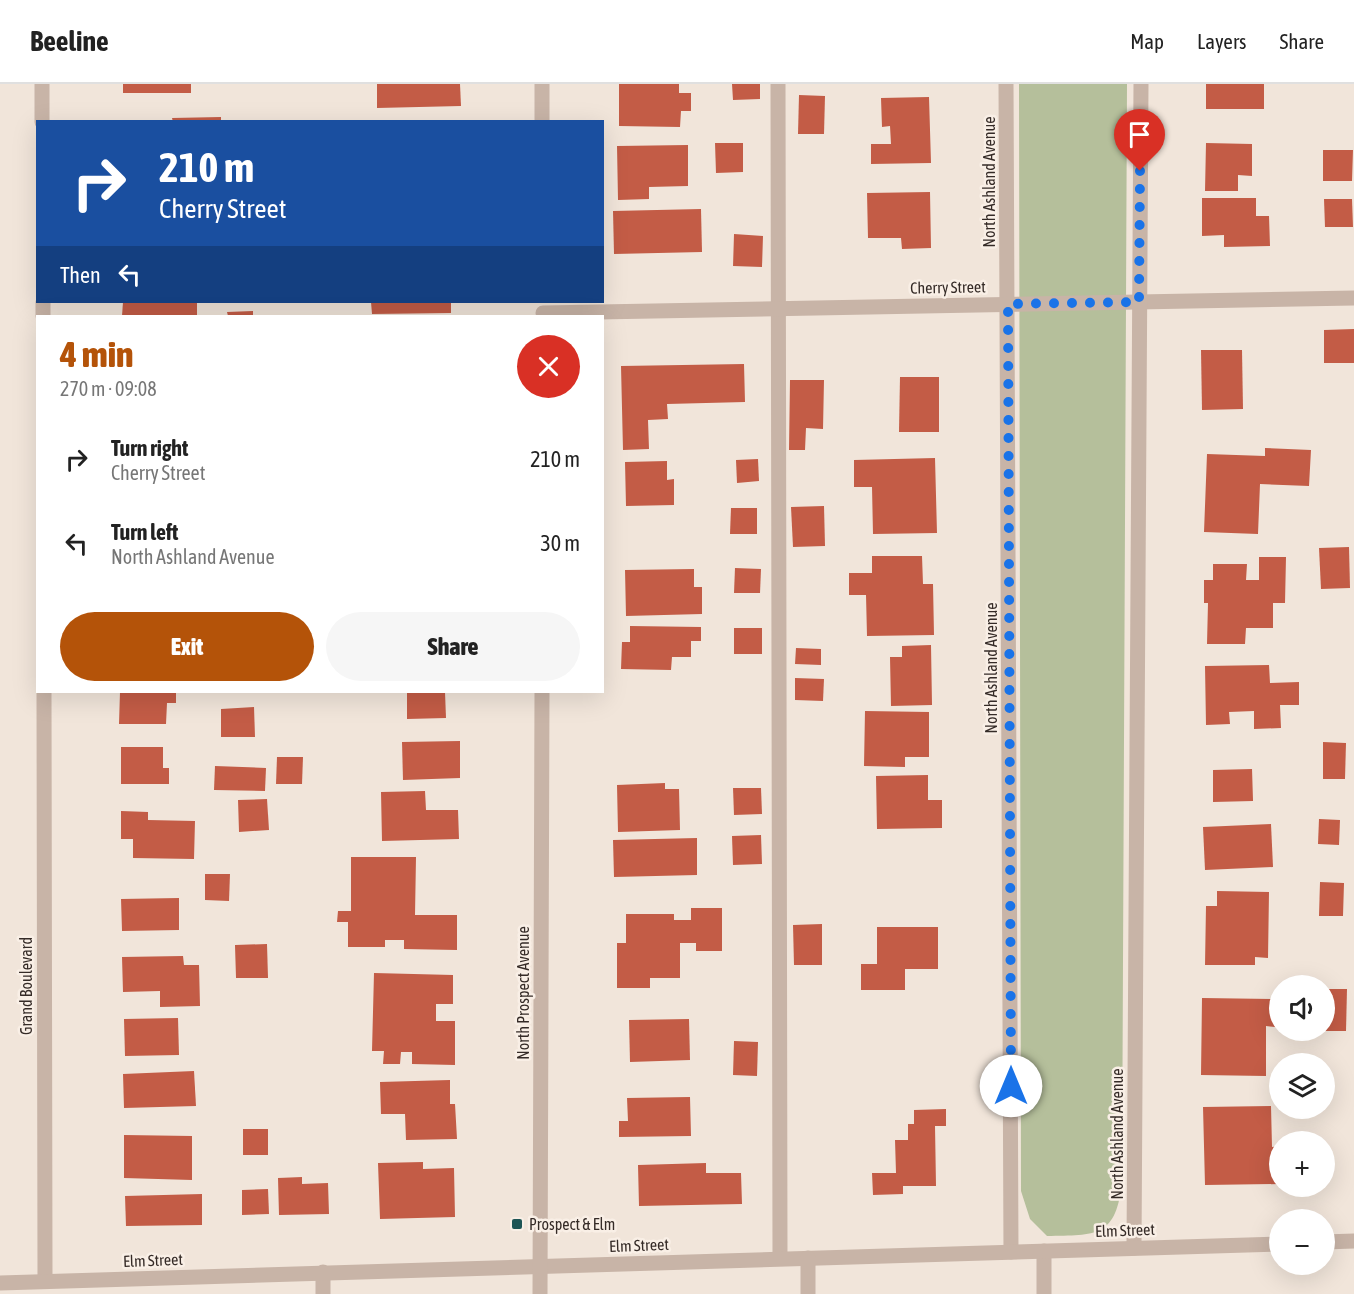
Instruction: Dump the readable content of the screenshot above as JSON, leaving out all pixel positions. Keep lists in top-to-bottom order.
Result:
{
  "streets": {
    "street": [
      "North Ashland Avenue",
      "Cherry Street",
      "Grand Boulevard",
      "North Prospect Avenue",
      "Elm Street"
    ]
  },
  "crossings": [
    ["North Ashland Avenue", "Cherry Street"],
    ["North Ashland Avenue", "Elm Street"],
    ["Grand Boulevard", "Elm Street"],
    ["North Prospect Avenue", "Elm Street"]
  ],
  "places": {
    "transit": ["Prospect & Elm"]
  },
  "page": {
    "header": "Beeline",
    "nav": ["Map", "Layers", "Share"],
    "turn": ["210 m", "Cherry Street"],
    "then": "Then",
    "heading": ["4 min", "270 m · 09:08"],
    "list": [
      {
        "name": "Turn right",
        "note": "Cherry Street",
        "value": "210 m"
      },
      {
        "name": "Turn left",
        "note": "North Ashland Avenue",
        "value": "30 m"
      }
    ],
    "buttons": ["Exit", "Share"],
    "map_buttons": ["+", "−"]
  }
}
